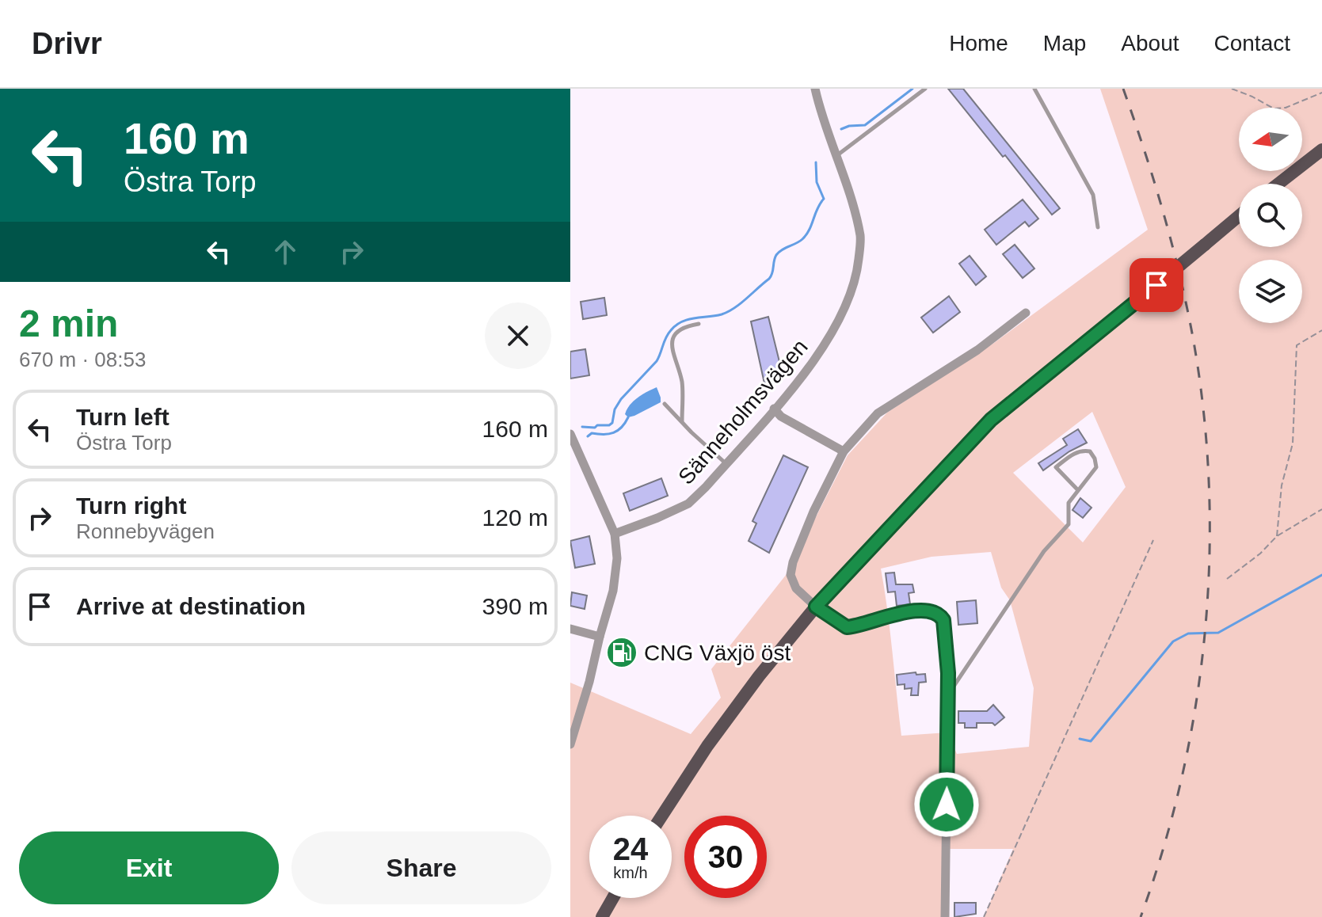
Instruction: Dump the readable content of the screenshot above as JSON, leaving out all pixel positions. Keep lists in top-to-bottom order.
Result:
{
  "streets": {
    "street": ["Sänneholmsvägen"]
  },
  "places": {
    "fuel station": ["CNG Växjö öst"]
  },
  "north": "left",
  "page": {
    "header": "Drivr",
    "nav": [
      "Home",
      "Map",
      "About",
      "Contact"
    ],
    "turn": ["160 m", "Östra Torp"],
    "heading": ["2 min", "670 m · 08:53"],
    "list": [
      {
        "name": "Turn left",
        "note": "Östra Torp",
        "value": "160 m"
      },
      {
        "name": "Turn right",
        "note": "Ronnebyvägen",
        "value": "120 m"
      },
      {
        "name": "Arrive at destination",
        "value": "390 m"
      }
    ],
    "speed": "24 km/h",
    "limit": "30",
    "buttons": ["Exit", "Share"]
  }
}
